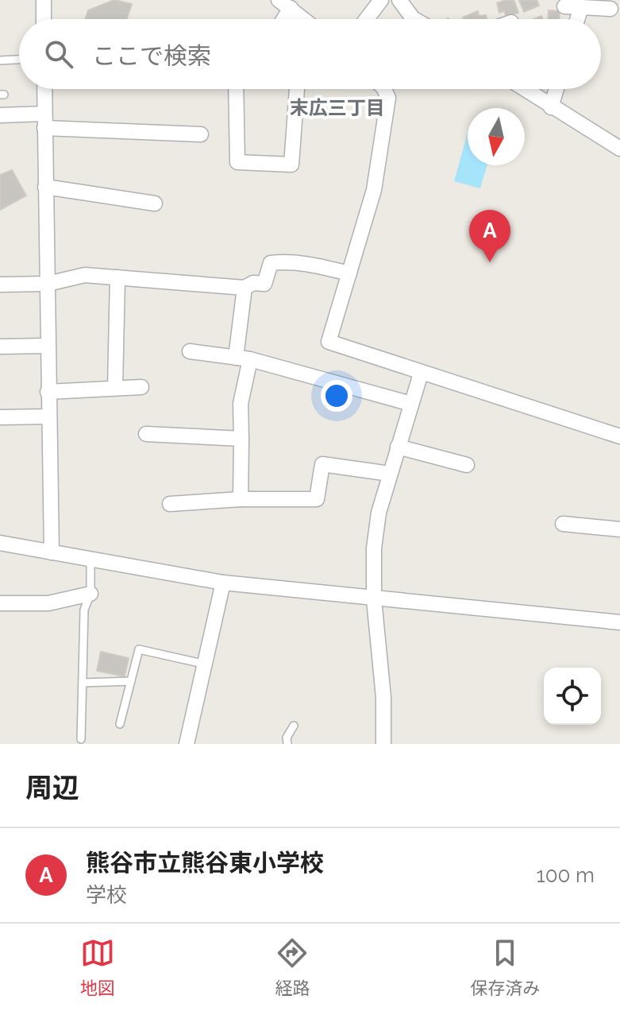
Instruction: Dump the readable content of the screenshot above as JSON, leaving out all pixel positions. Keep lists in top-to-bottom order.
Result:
{
  "districts": ["末広三丁目"],
  "north": "bottom",
  "page": {
    "search": "ここで検索",
    "pins": "A",
    "heading": "周辺",
    "list": [
      {
        "mark": "A",
        "name": "熊谷市立熊谷東小学校",
        "note": "学校",
        "value": "100 m"
      }
    ],
    "nav": ["地図", "経路", "保存済み"]
  }
}
